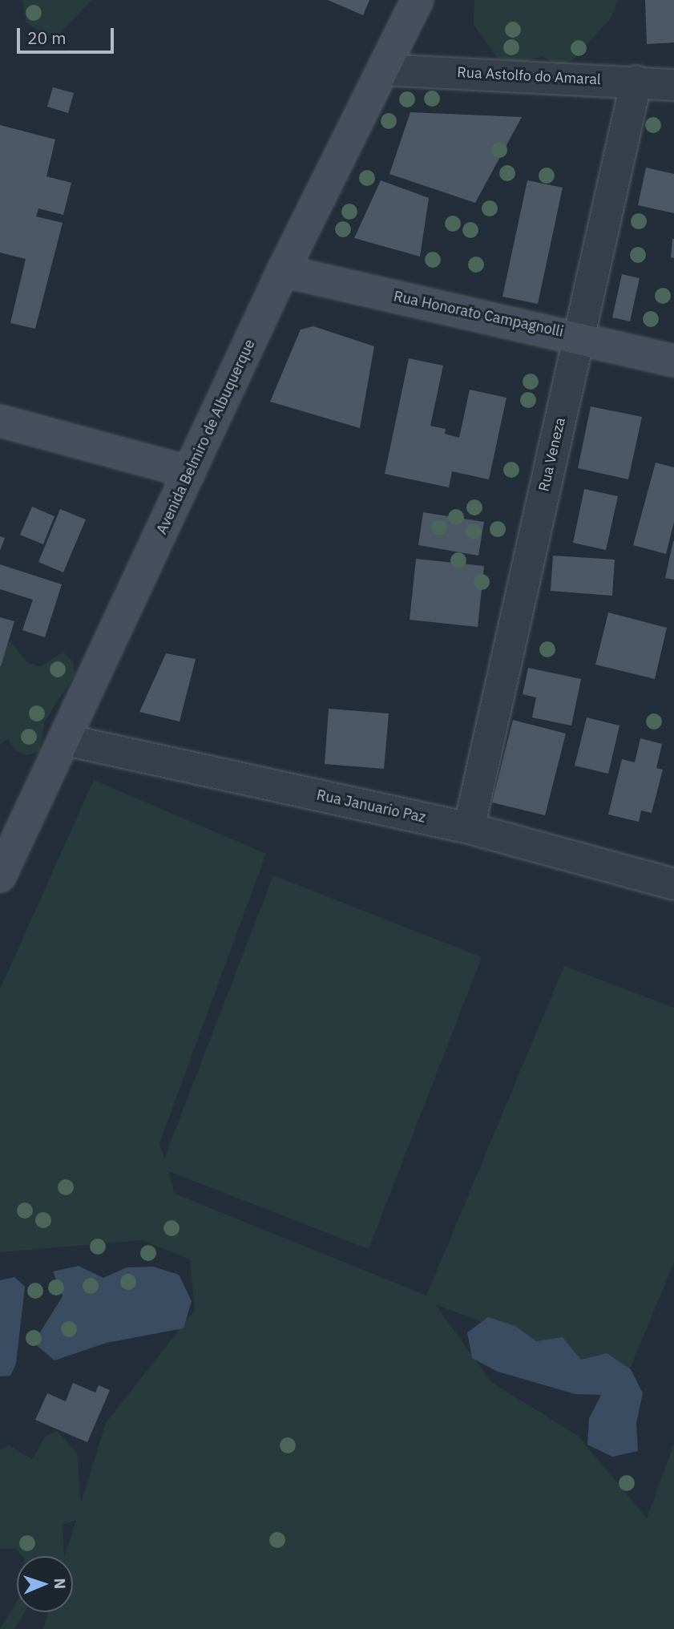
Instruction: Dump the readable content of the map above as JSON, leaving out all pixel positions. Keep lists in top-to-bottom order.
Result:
{
  "streets": {
    "main road": ["Rua Honorato Campagnolli", "Avenida Belmiro de Albuquerque"],
    "street": ["Rua Astolfo do Amaral", "Rua Veneza", "Rua Januario Paz"]
  },
  "crossings": [
    ["Rua Astolfo do Amaral", "Avenida Belmiro de Albuquerque"],
    ["Rua Astolfo do Amaral", "Rua Veneza"],
    ["Rua Honorato Campagnolli", "Avenida Belmiro de Albuquerque"],
    ["Rua Honorato Campagnolli", "Rua Veneza"],
    ["Avenida Belmiro de Albuquerque", "Rua Januario Paz"],
    ["Rua Veneza", "Rua Januario Paz"]
  ],
  "scale_bar": "20 m",
  "north": "right"
}
